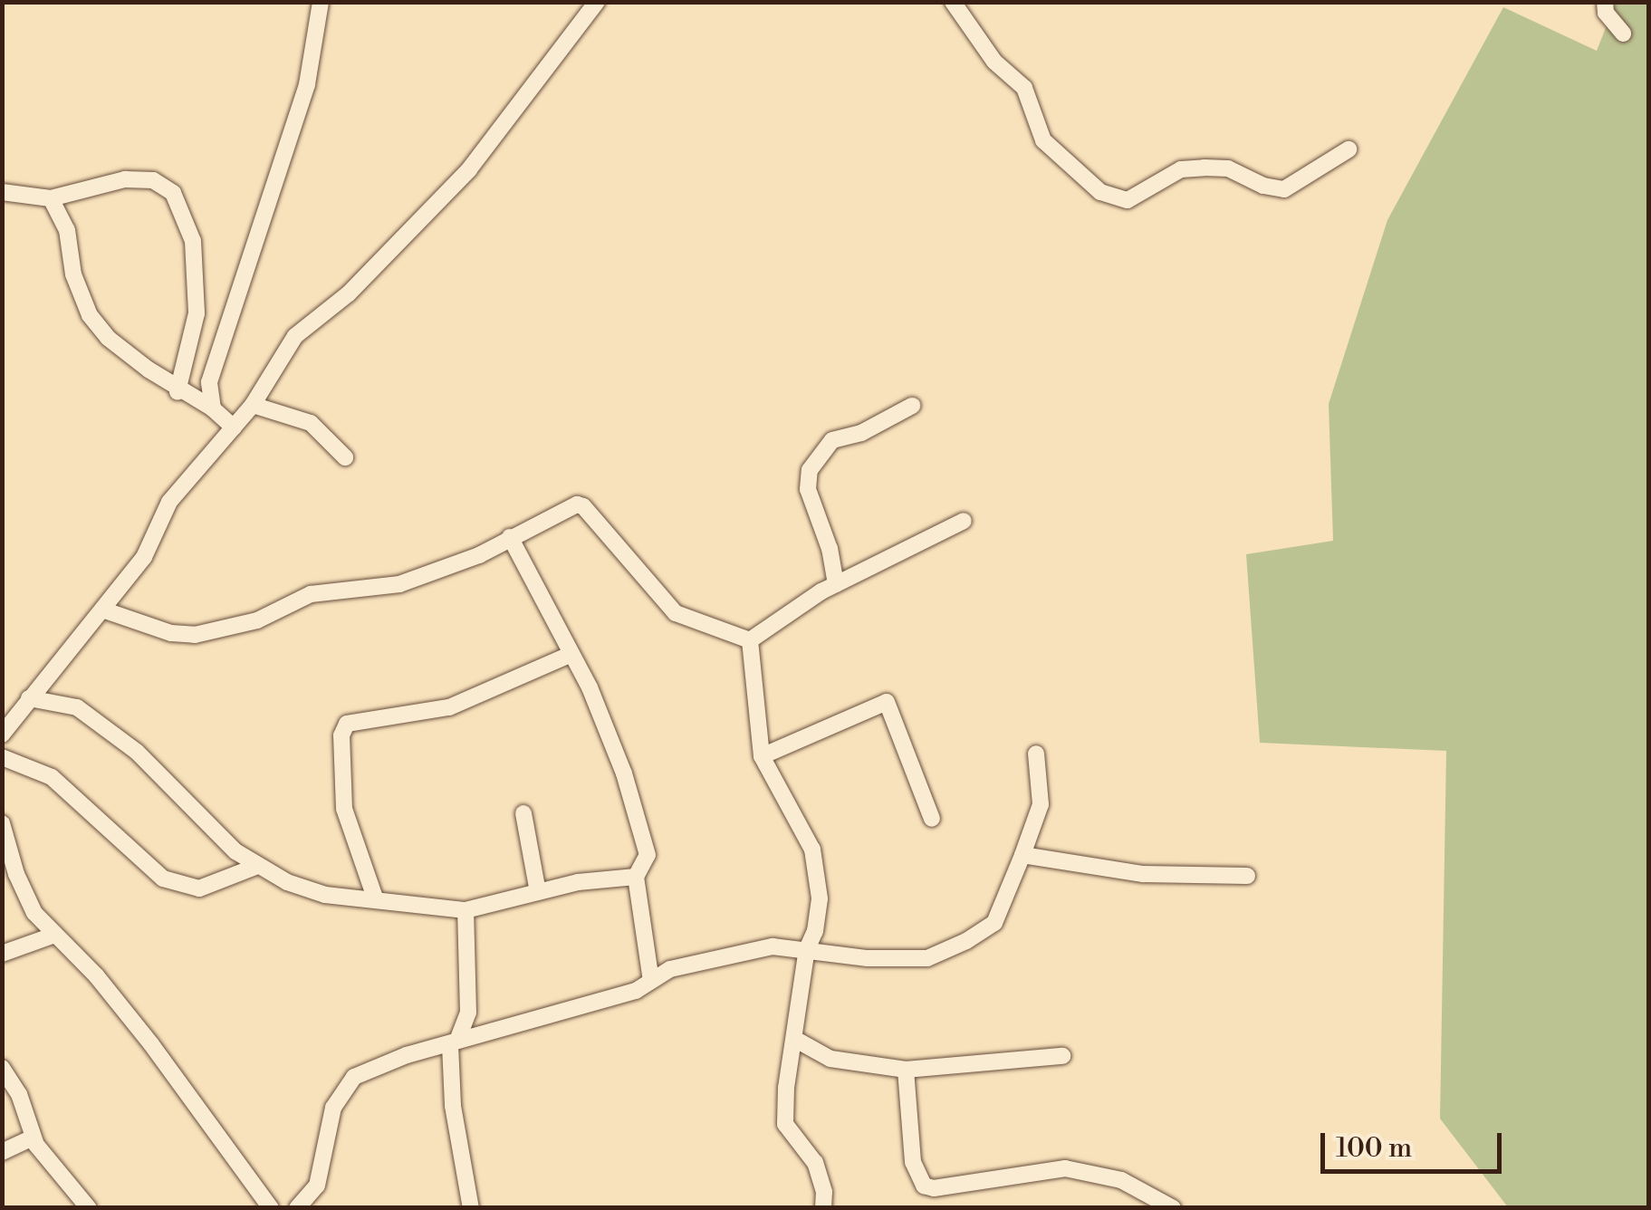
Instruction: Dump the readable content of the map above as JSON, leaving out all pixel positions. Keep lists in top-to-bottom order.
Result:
{
  "scale_bar": "100 m"
}
